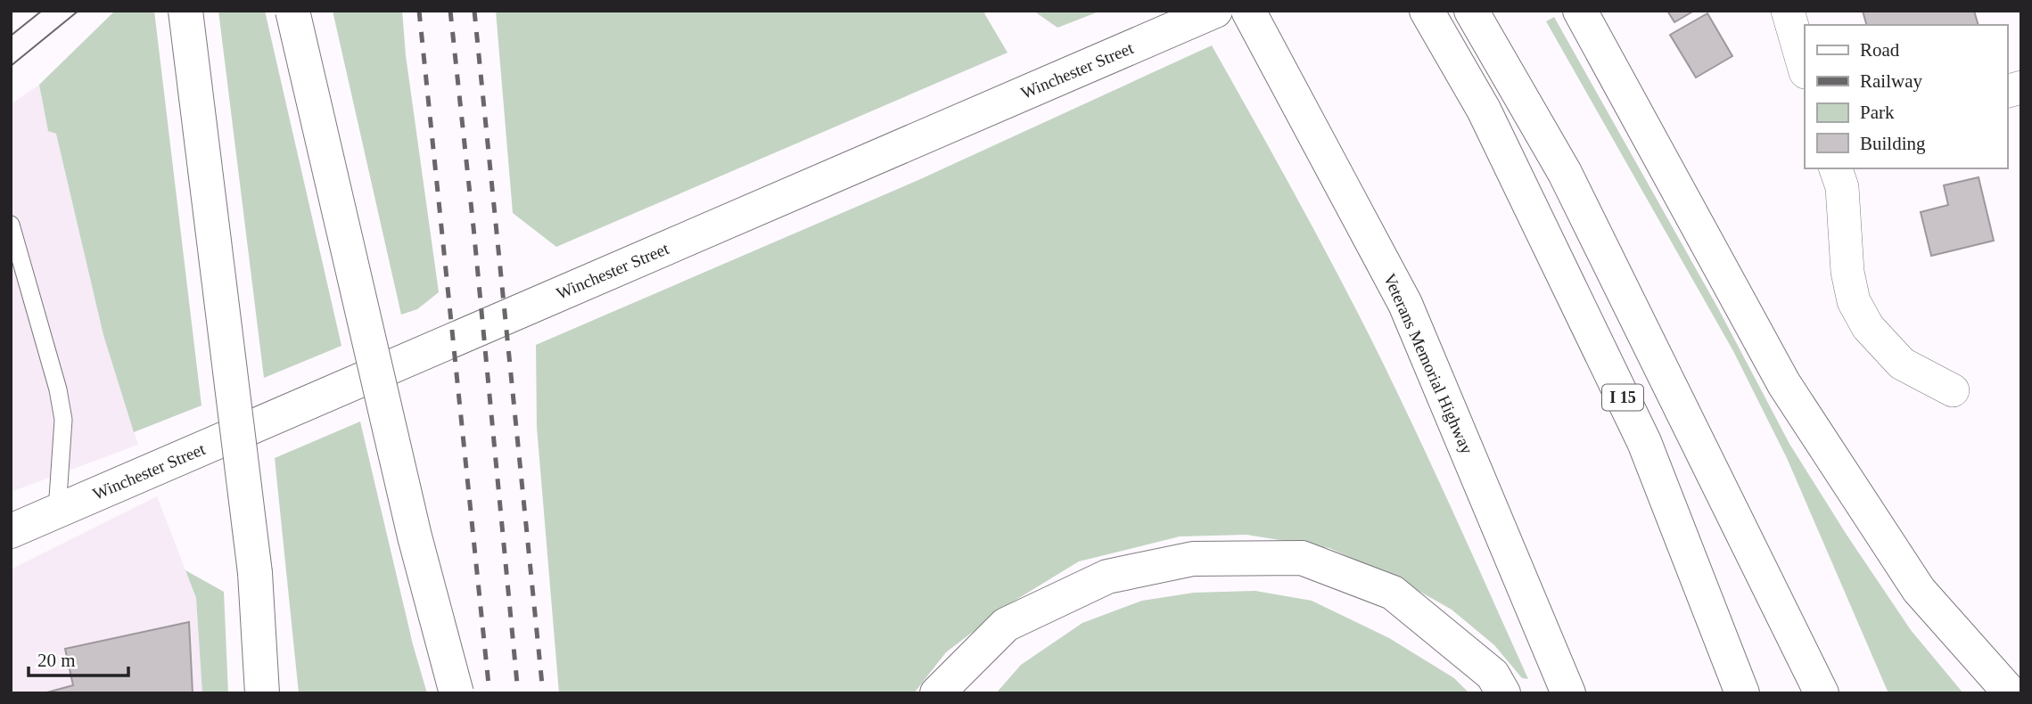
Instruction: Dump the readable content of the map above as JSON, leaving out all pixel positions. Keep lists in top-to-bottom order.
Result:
{
  "streets": {
    "main road": ["Winchester Street", "Veterans Memorial Highway", "I 15"]
  },
  "legend": [
    "Road",
    "Railway",
    "Park",
    "Building"
  ],
  "scale_bar": "20 m"
}
